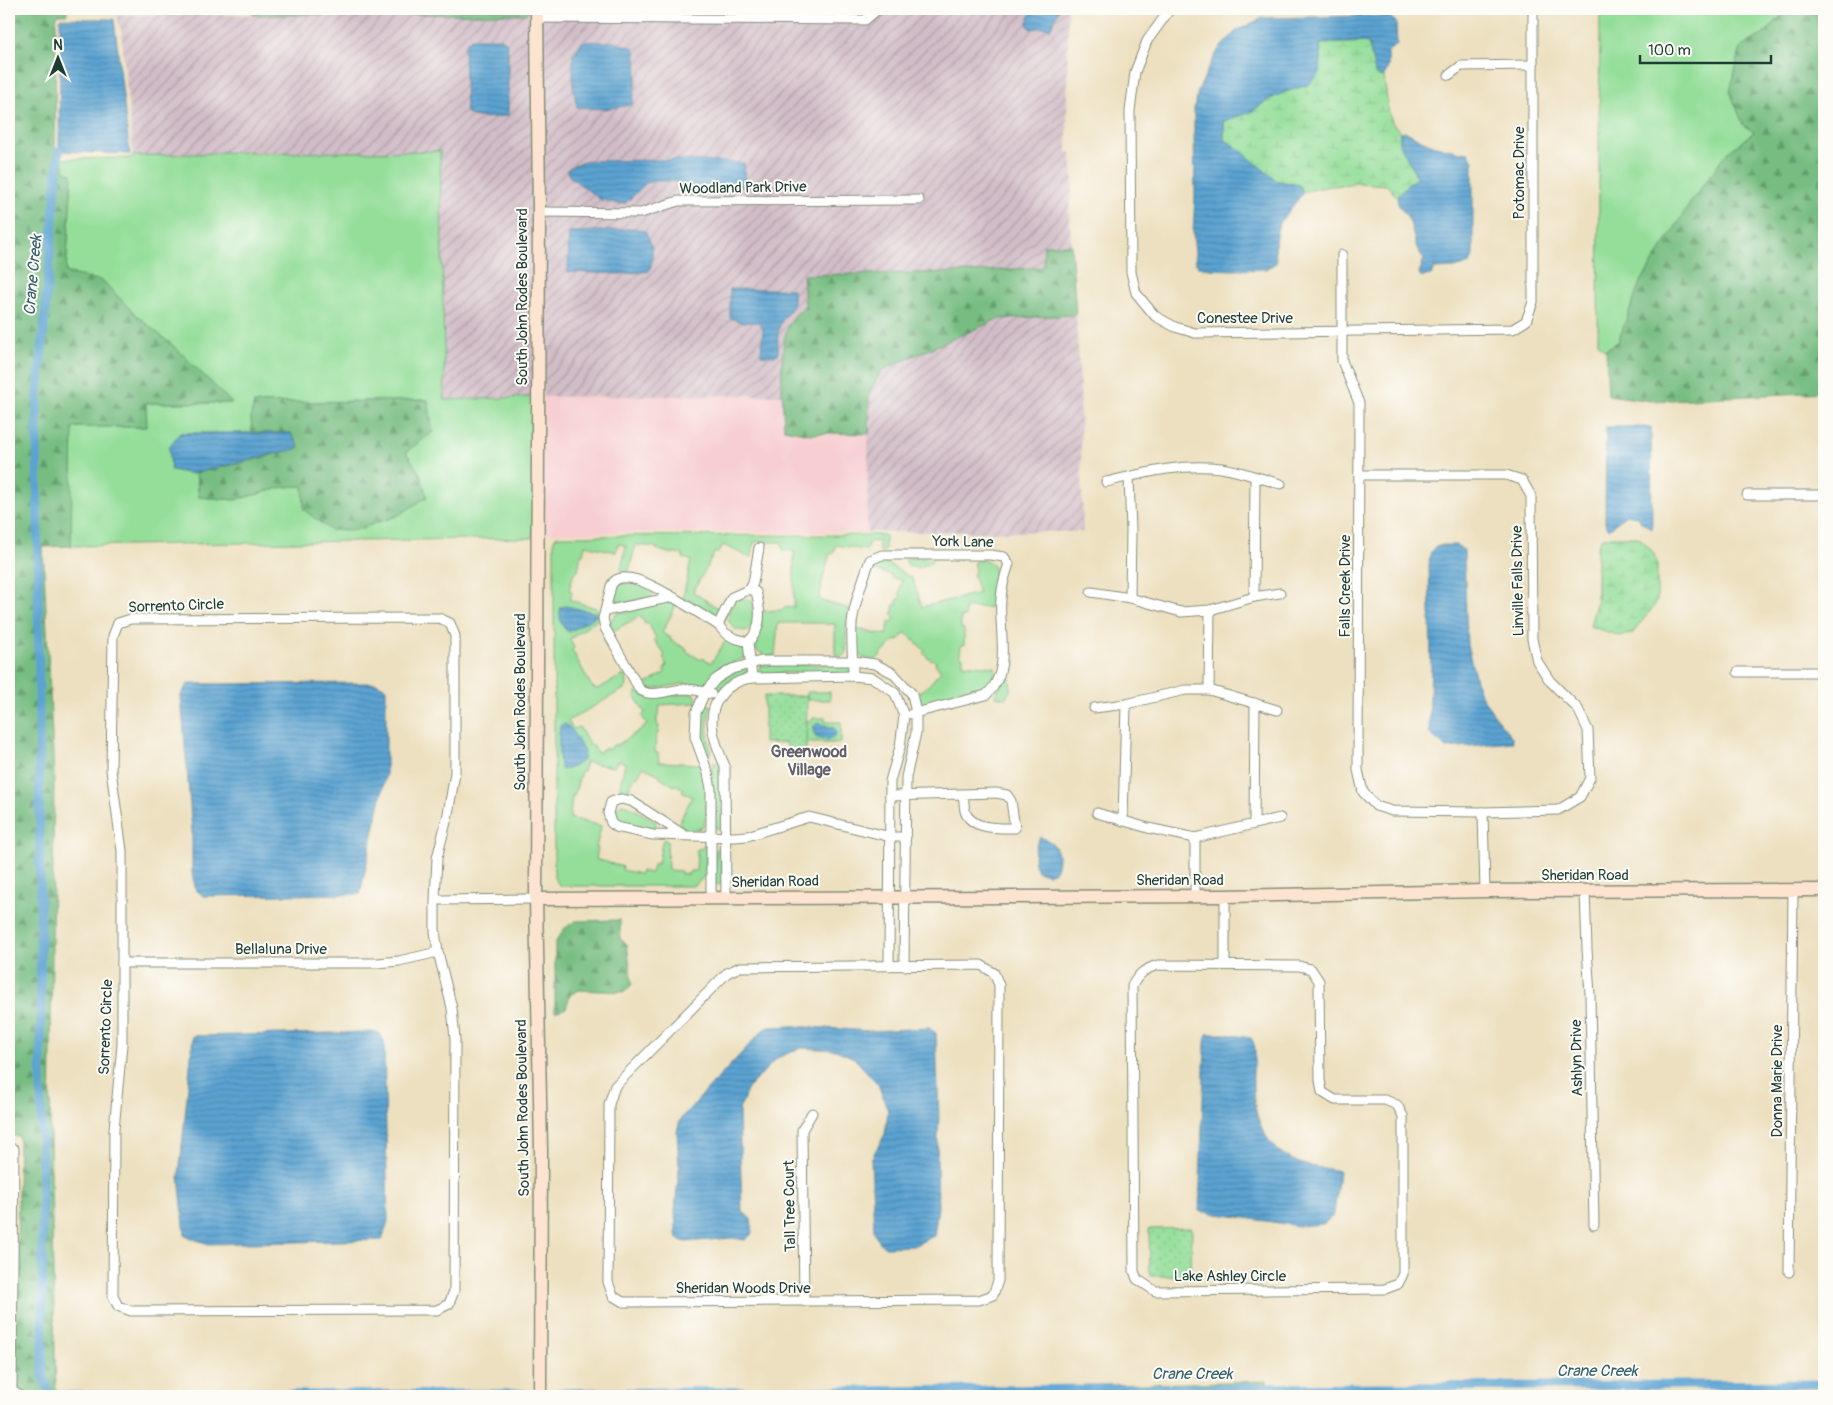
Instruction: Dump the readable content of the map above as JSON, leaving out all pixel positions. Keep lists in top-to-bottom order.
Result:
{
  "streets": {
    "main road": ["South John Rodes Boulevard", "Sheridan Road"],
    "street": [
      "Potomac Drive",
      "Woodland Park Drive",
      "Conestee Drive",
      "York Lane",
      "Linville Falls Drive",
      "Falls Creek Drive",
      "Sorrento Circle",
      "Bellaluna Drive",
      "Ashlyn Drive",
      "Donna Marie Drive",
      "Tall Tree Court",
      "Lake Ashley Circle",
      "Sheridan Woods Drive"
    ]
  },
  "crossings": [
    ["Potomac Drive", "Conestee Drive"],
    ["Woodland Park Drive", "South John Rodes Boulevard"],
    ["South John Rodes Boulevard", "Sheridan Road"],
    ["Conestee Drive", "Falls Creek Drive"],
    ["Linville Falls Drive", "Falls Creek Drive"],
    ["Sorrento Circle", "Bellaluna Drive"],
    ["Sheridan Road", "Ashlyn Drive"],
    ["Sheridan Road", "Donna Marie Drive"],
    ["Tall Tree Court", "Sheridan Woods Drive"]
  ],
  "districts": ["Greenwood Village"],
  "water": ["Crane Creek"],
  "scale_bar": "100 m",
  "north": "top"
}
